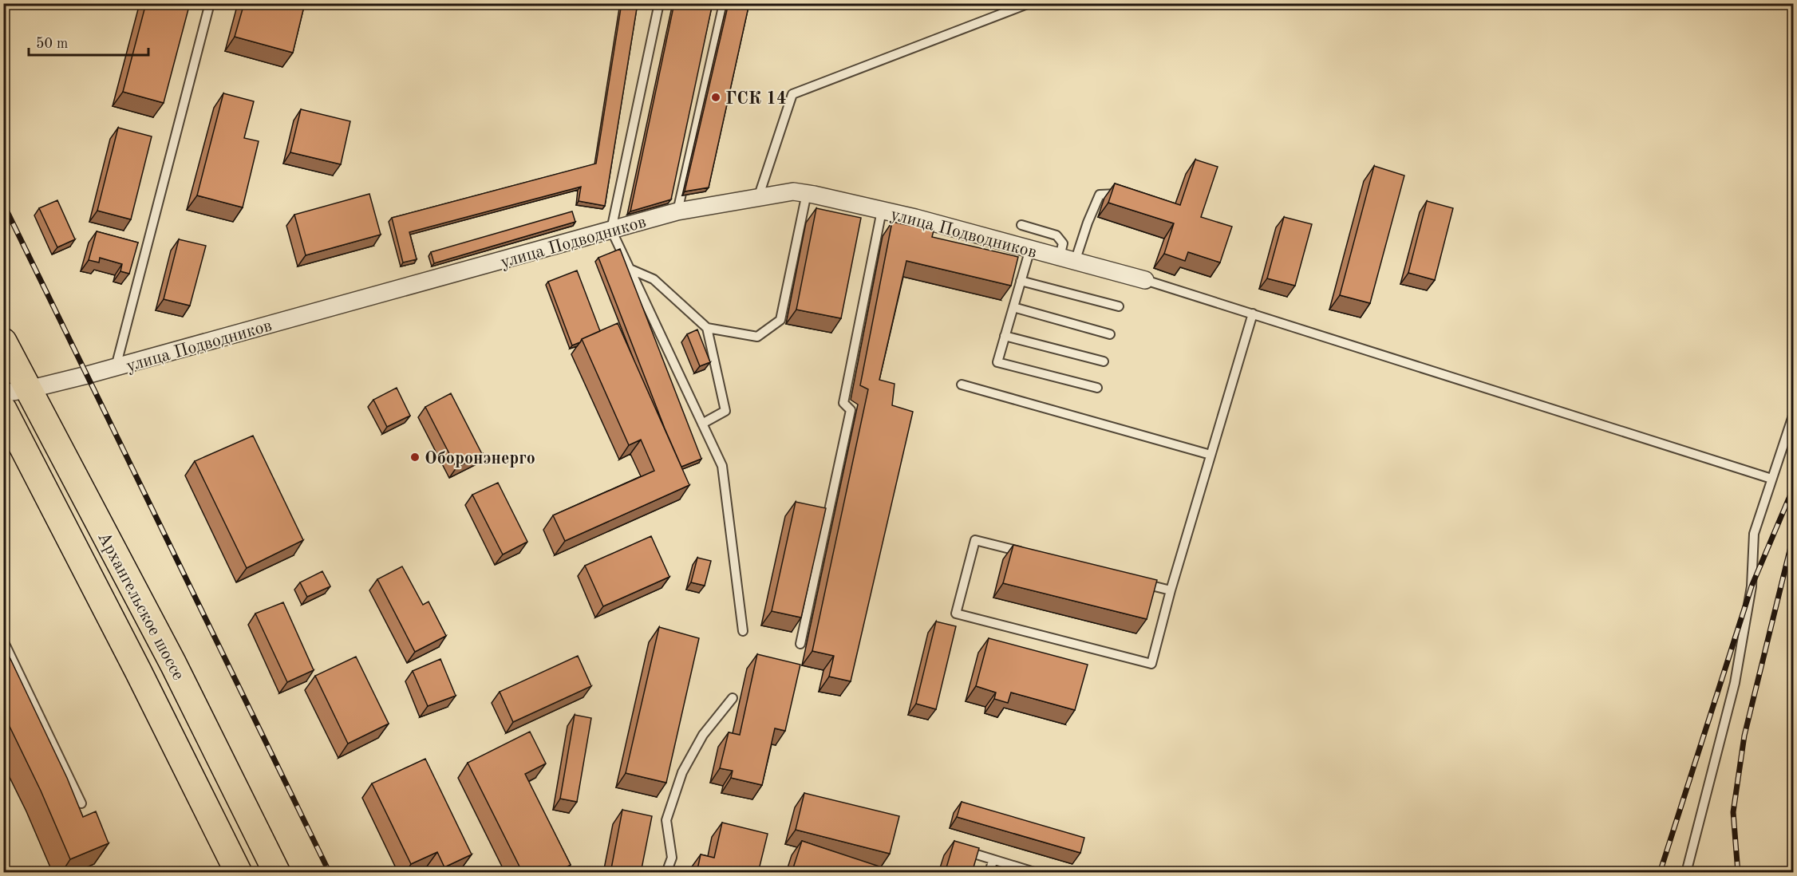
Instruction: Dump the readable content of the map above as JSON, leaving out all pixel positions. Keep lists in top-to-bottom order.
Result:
{
  "streets": {
    "main road": ["Архангельское шоссе"],
    "street": ["улица Подводников"]
  },
  "crossings": [
    ["улица Подводников", "Архангельское шоссе"]
  ],
  "places": ["ГСК 14", "Оборонэнерго"],
  "scale_bar": "50 m"
}
